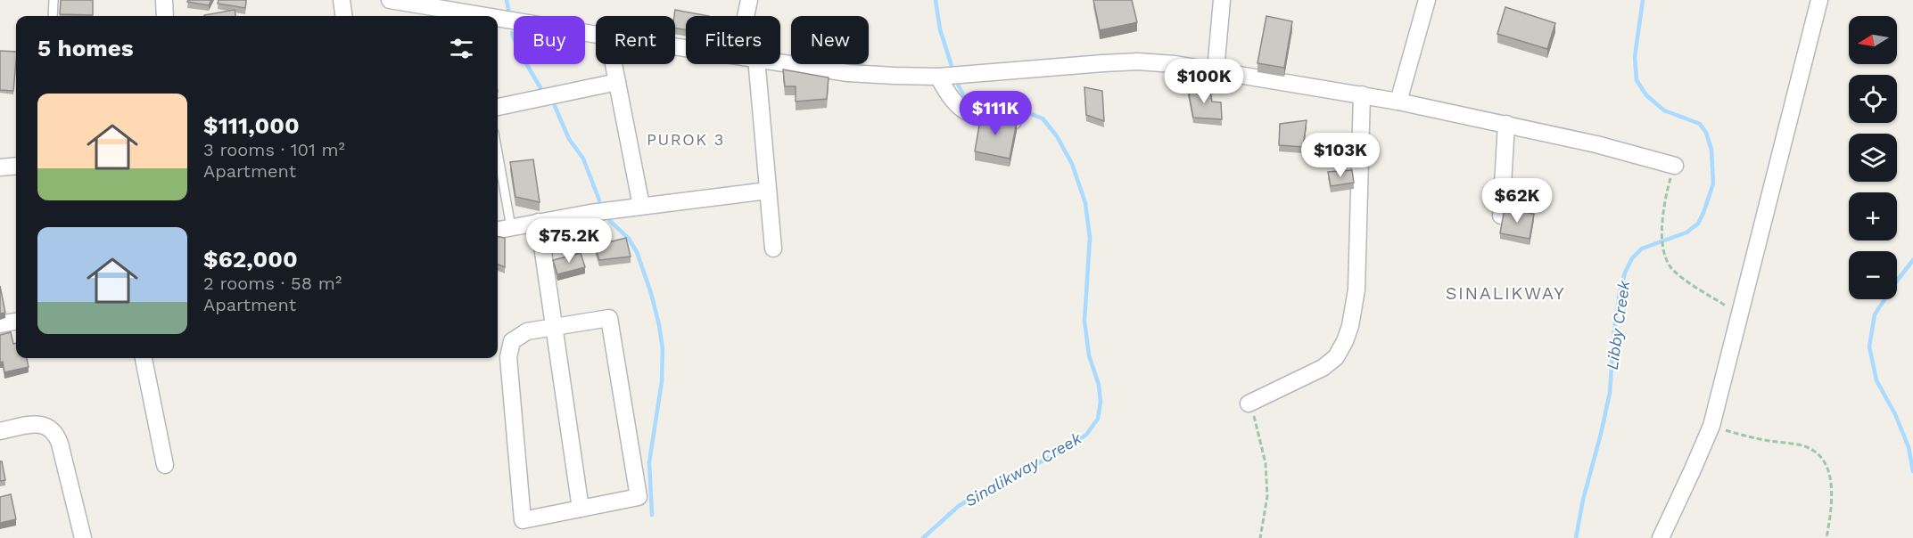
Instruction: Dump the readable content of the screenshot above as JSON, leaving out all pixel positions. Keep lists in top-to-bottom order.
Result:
{
  "districts": ["PUROK 3", "SINALIKWAY"],
  "water": ["Libby Creek", "Sinalikway Creek"],
  "north": "left",
  "page": {
    "map_buttons": ["+", "−"],
    "chip": [
      "Buy",
      "Rent",
      "Filters",
      "New"
    ],
    "heading": "5 homes",
    "price": [
      "$100K",
      "$111K",
      "$103K",
      "$62K",
      "$75.2K"
    ],
    "list": [
      {
        "name": "$111,000",
        "note": "3 rooms · 101 m² · Apartment"
      },
      {
        "name": "$62,000",
        "note": "2 rooms · 58 m² · Apartment"
      }
    ]
  }
}
